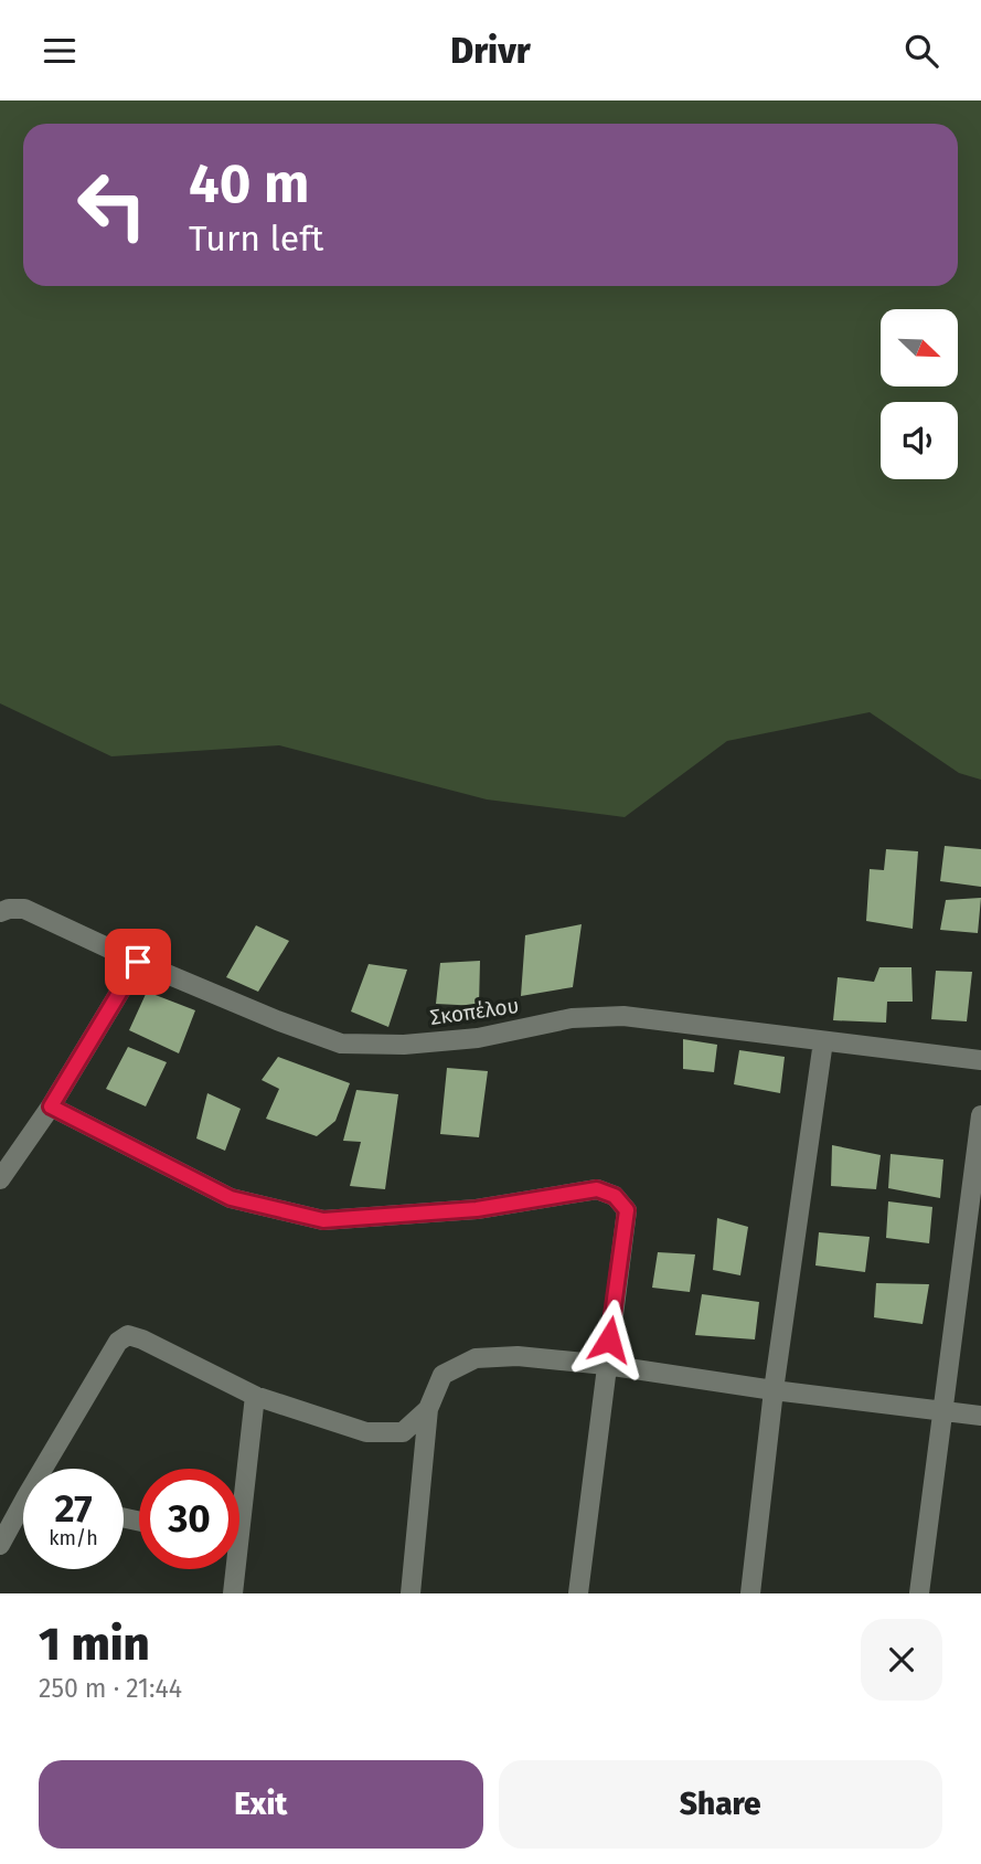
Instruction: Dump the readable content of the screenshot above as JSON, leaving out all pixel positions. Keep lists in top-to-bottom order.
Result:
{
  "streets": {
    "street": ["Σκοπέλου"]
  },
  "north": "bottom right",
  "page": {
    "header": "Drivr",
    "turn": ["40 m", "Turn left"],
    "speed": "27 km/h",
    "limit": "30",
    "heading": ["1 min", "250 m · 21:44"],
    "buttons": ["Exit", "Share"]
  }
}
